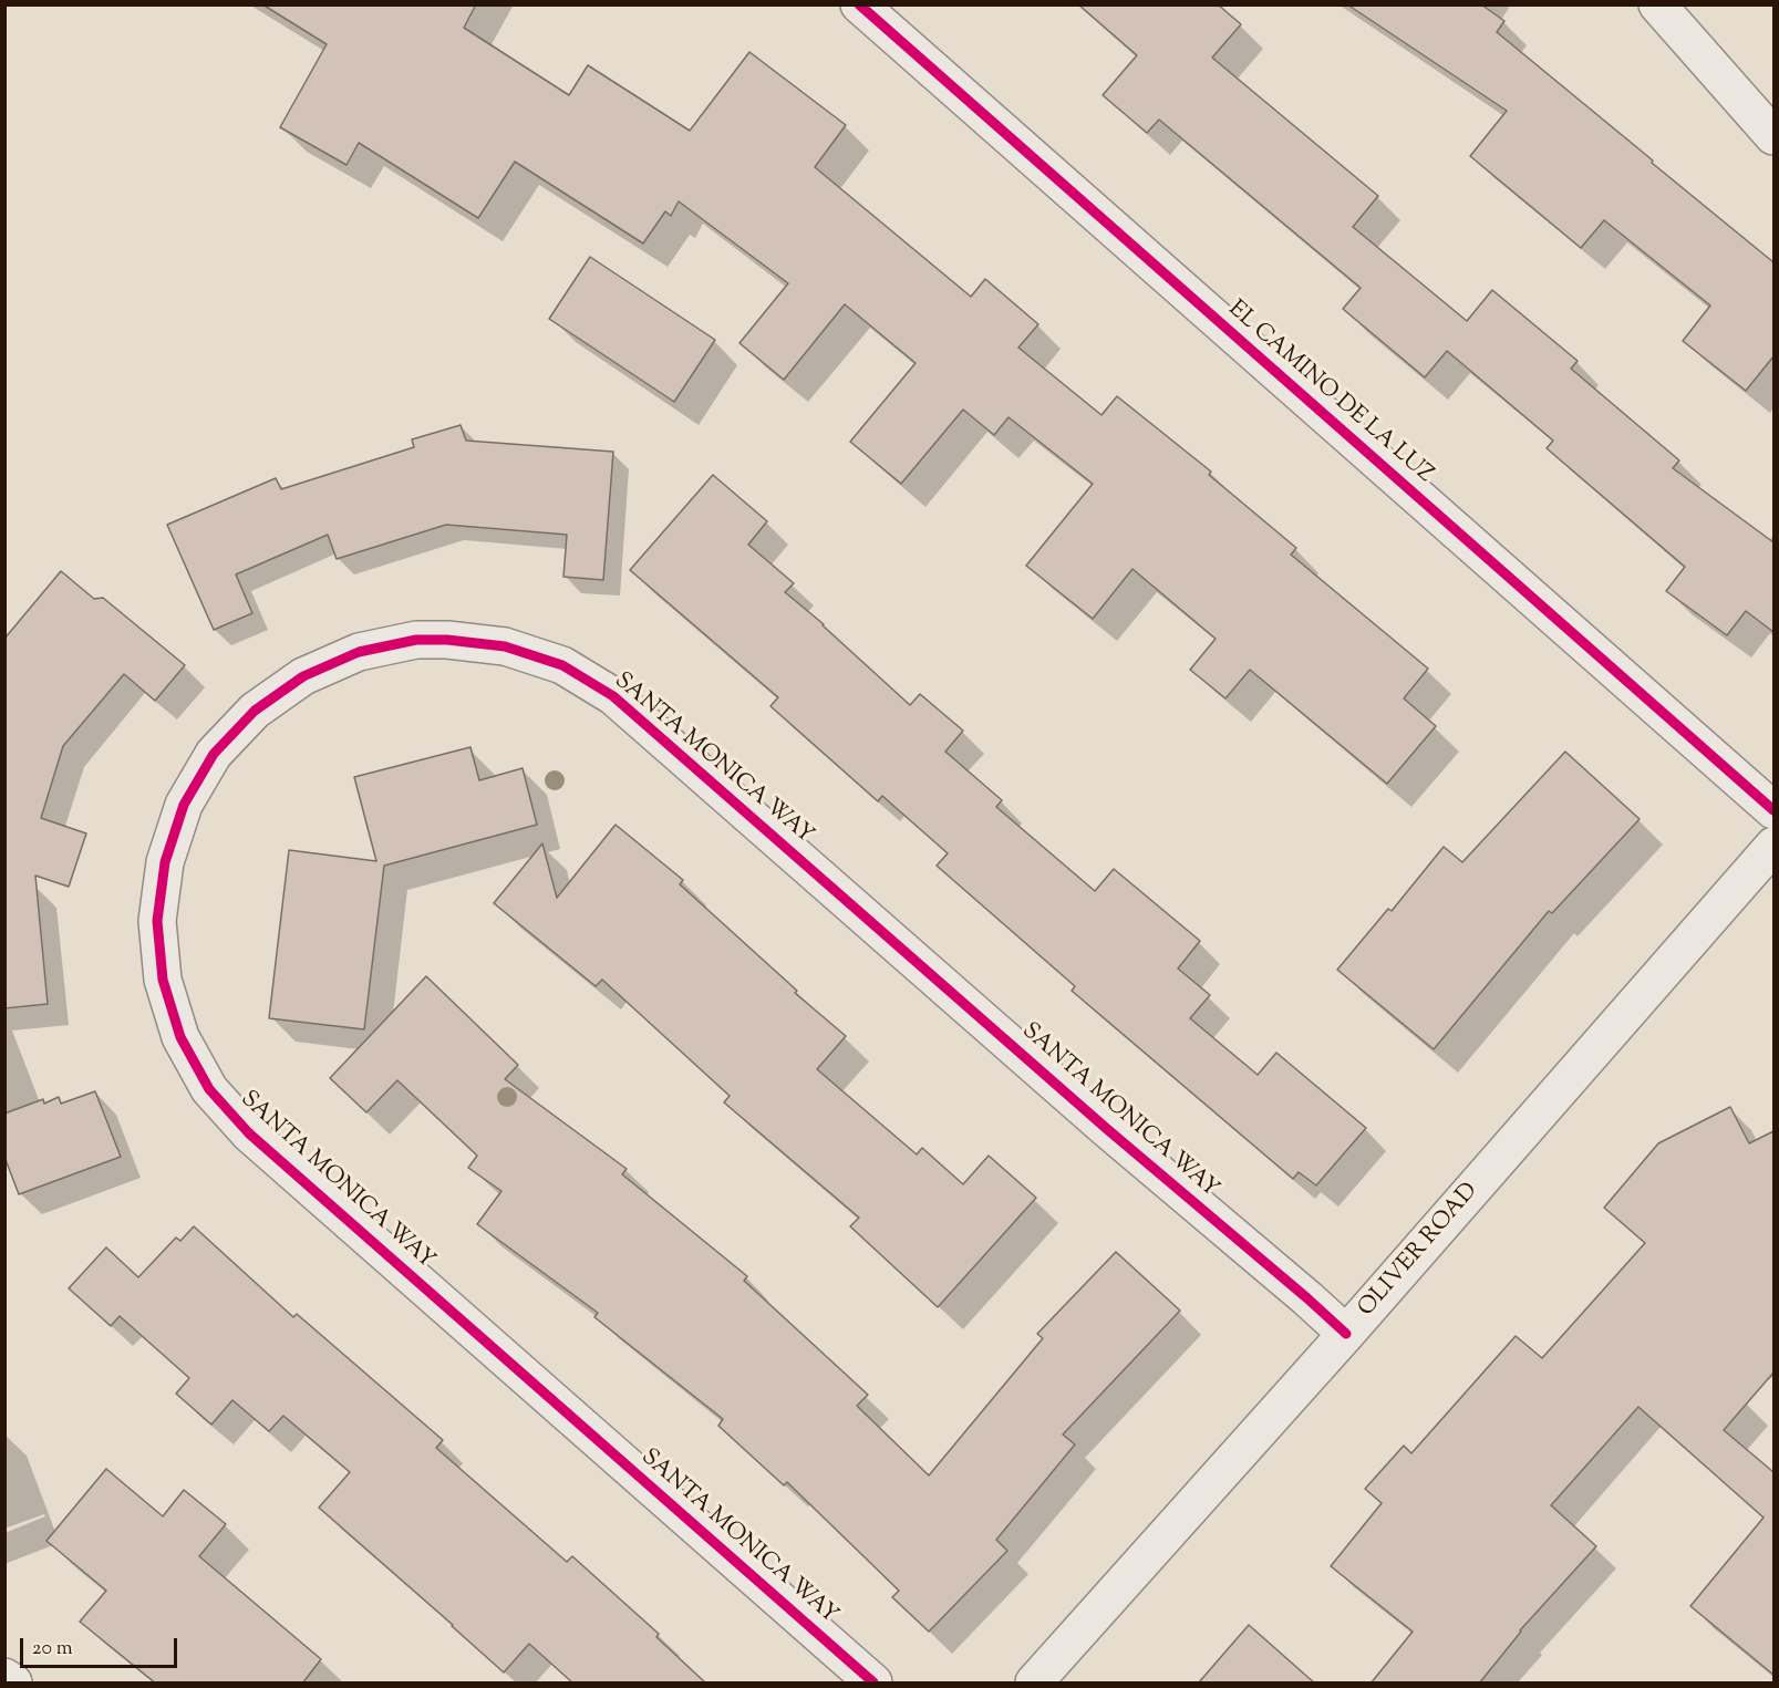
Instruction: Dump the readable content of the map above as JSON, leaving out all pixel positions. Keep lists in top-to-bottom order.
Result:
{
  "streets": {
    "street": ["EL CAMINO DE LA LUZ", "SANTA MONICA WAY", "OLIVER ROAD"]
  },
  "crossings": [
    ["SANTA MONICA WAY", "OLIVER ROAD"]
  ],
  "scale_bar": "20 m"
}
